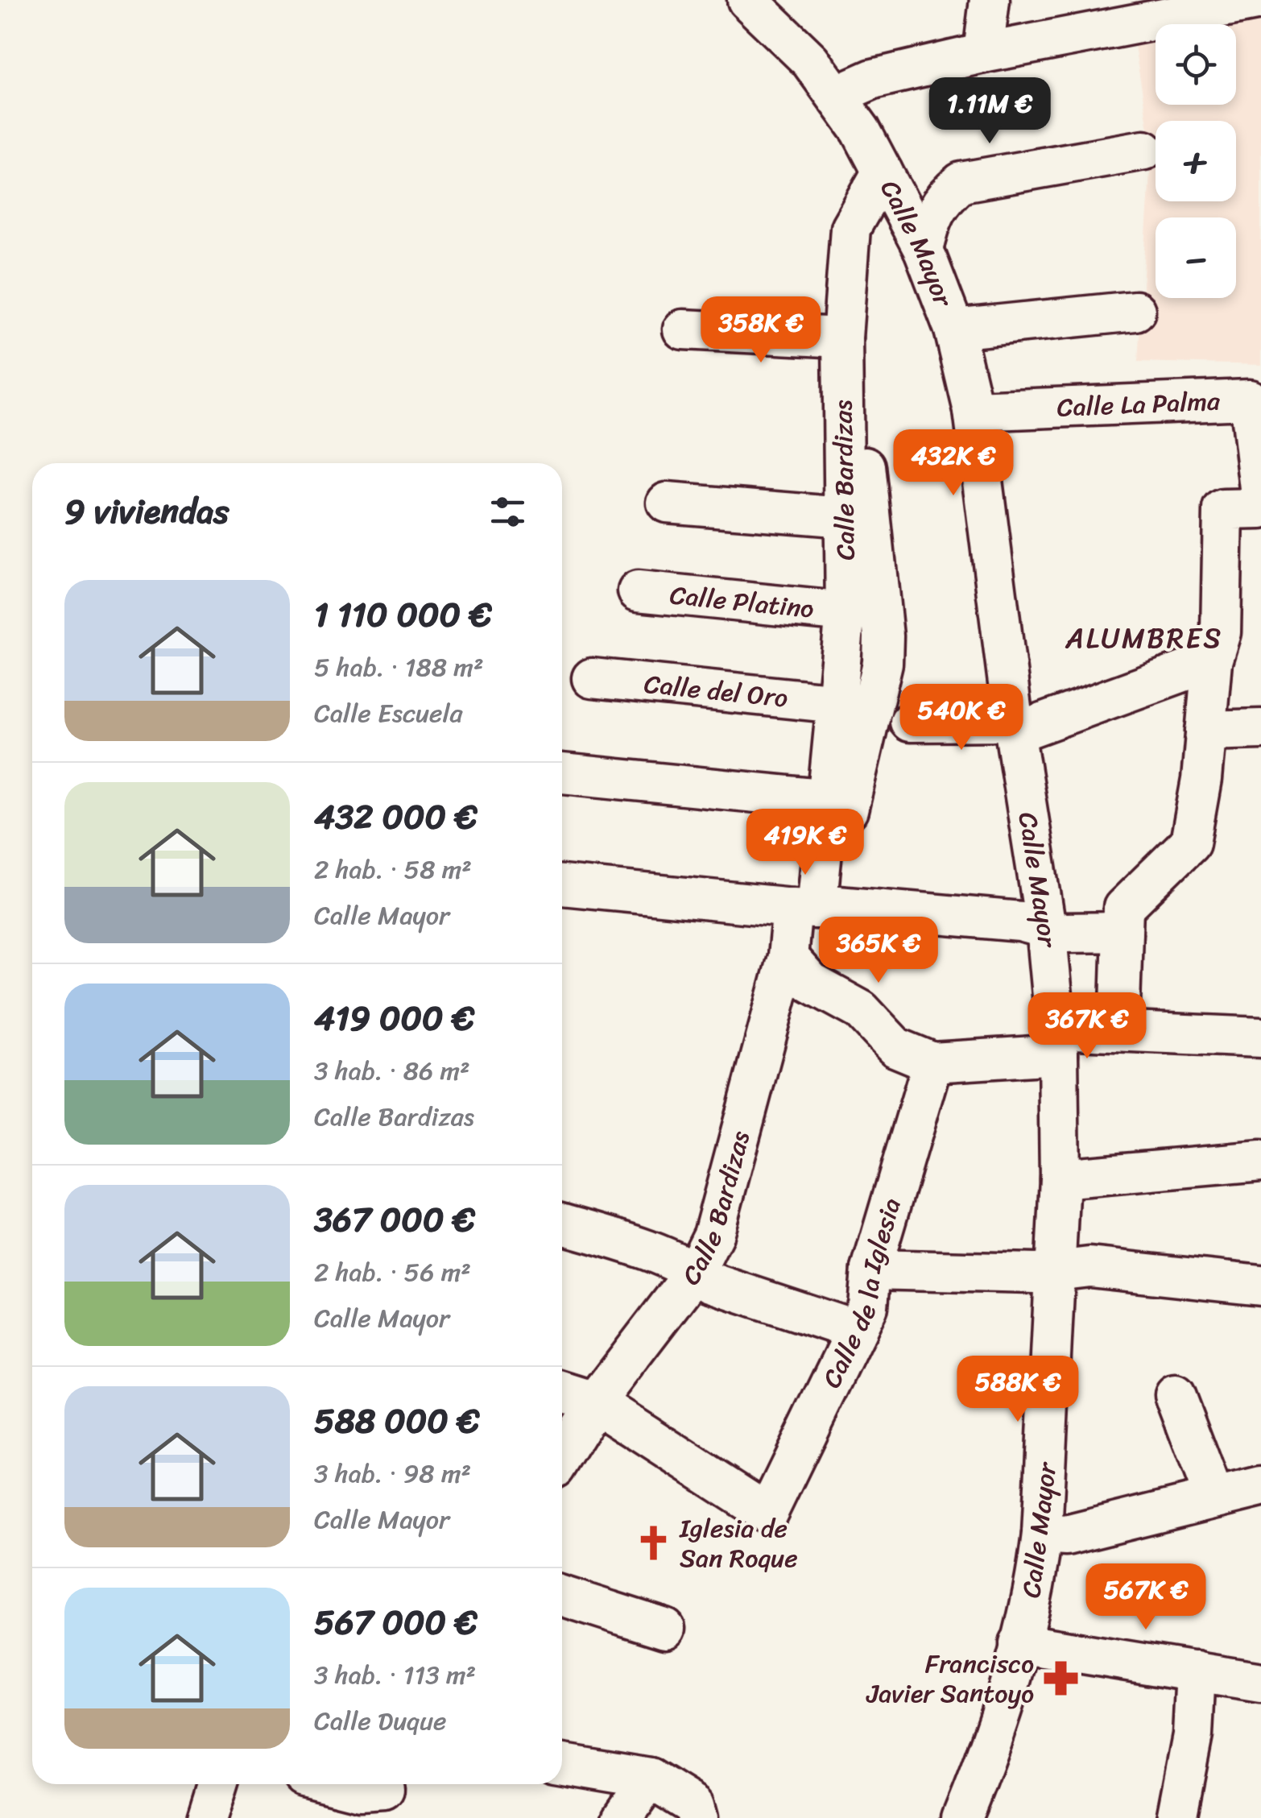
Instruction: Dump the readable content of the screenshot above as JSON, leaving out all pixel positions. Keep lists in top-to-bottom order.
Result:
{
  "streets": {
    "street": [
      "Calle Mayor",
      "Calle La Palma",
      "Calle Bardizas",
      "Calle Platino",
      "Calle del Oro",
      "Calle de la Iglesia"
    ]
  },
  "crossings": [
    ["Calle Mayor", "Calle La Palma"],
    ["Calle Mayor", "Calle Bardizas"],
    ["Calle Bardizas", "Calle Platino"],
    ["Calle Bardizas", "Calle del Oro"],
    ["Calle Bardizas", "Calle de la Iglesia"]
  ],
  "districts": ["ALUMBRES"],
  "places": {
    "church": ["Iglesia de San Roque"],
    "pharmacy": ["Francisco Javier Santoyo"]
  },
  "page": {
    "map_buttons": ["+", "−"],
    "price": [
      "1.11M €",
      "358K €",
      "432K €",
      "540K €",
      "419K €",
      "365K €",
      "367K €",
      "588K €",
      "567K €"
    ],
    "heading": "9 viviendas",
    "list": [
      {
        "name": "1 110 000 €",
        "note": "5 hab. · 188 m² · Calle Escuela"
      },
      {
        "name": "432 000 €",
        "note": "2 hab. · 58 m² · Calle Mayor"
      },
      {
        "name": "419 000 €",
        "note": "3 hab. · 86 m² · Calle Bardizas"
      },
      {
        "name": "367 000 €",
        "note": "2 hab. · 56 m² · Calle Mayor"
      },
      {
        "name": "588 000 €",
        "note": "3 hab. · 98 m² · Calle Mayor"
      },
      {
        "name": "567 000 €",
        "note": "3 hab. · 113 m² · Calle Duque"
      }
    ]
  }
}
